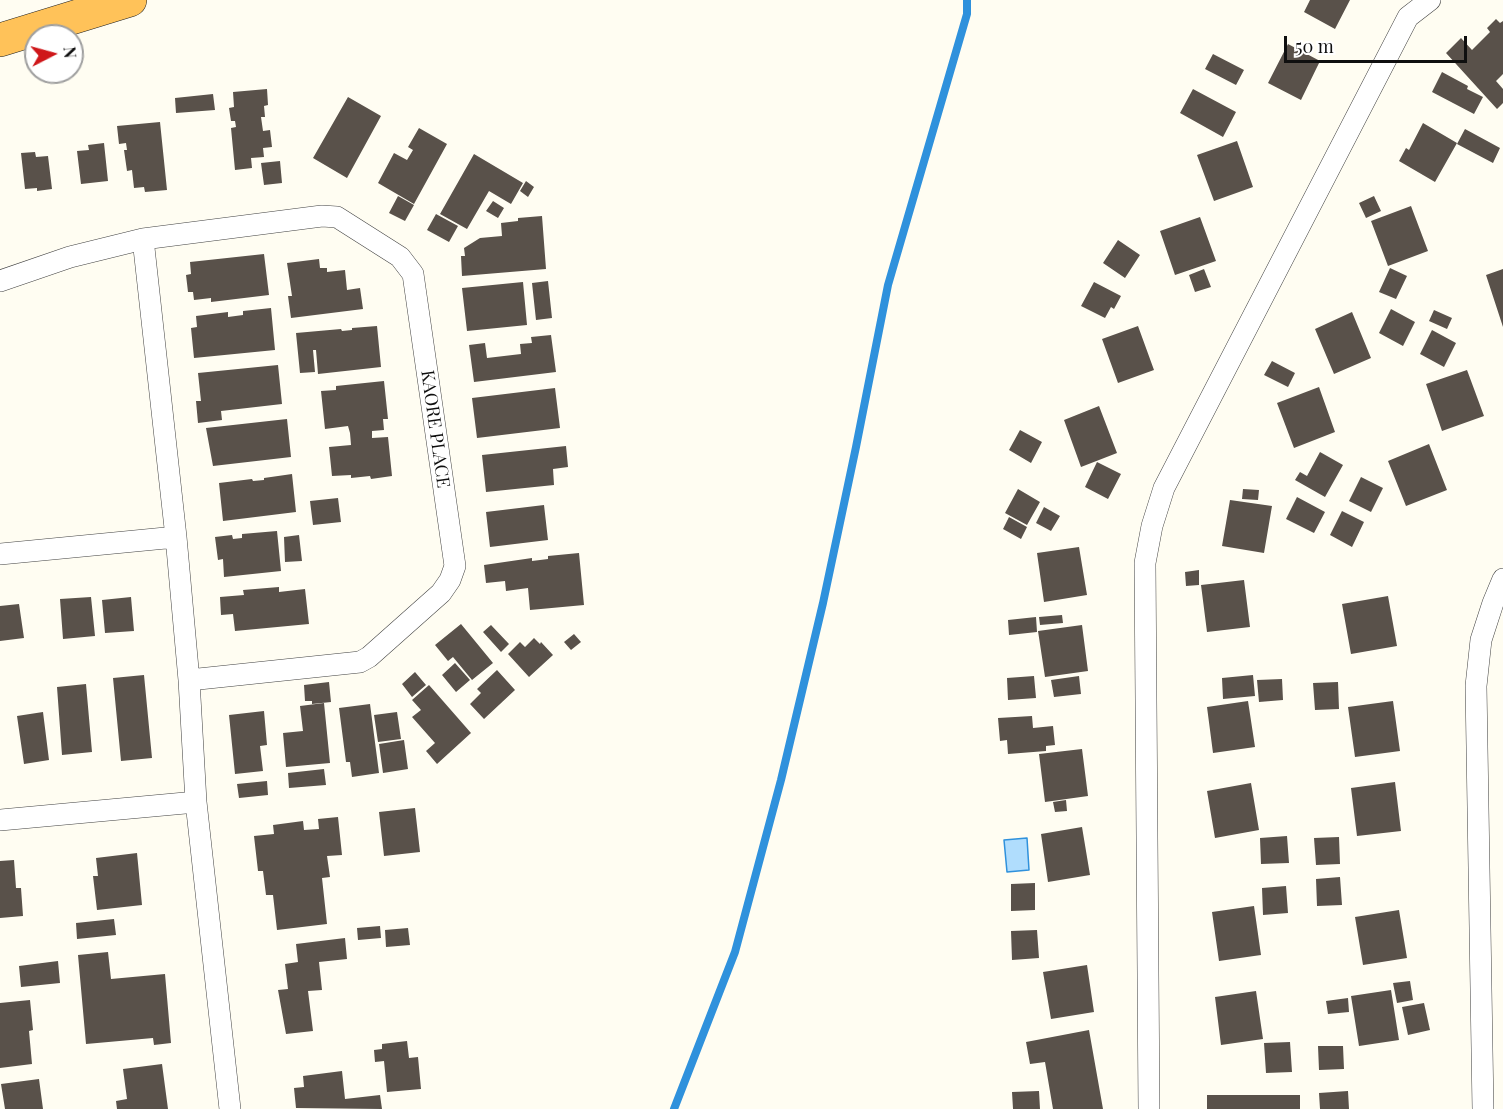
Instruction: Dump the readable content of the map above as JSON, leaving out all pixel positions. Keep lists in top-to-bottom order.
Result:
{
  "streets": {
    "street": ["KAORE PLACE"]
  },
  "scale_bar": "50 m",
  "north": "right"
}
